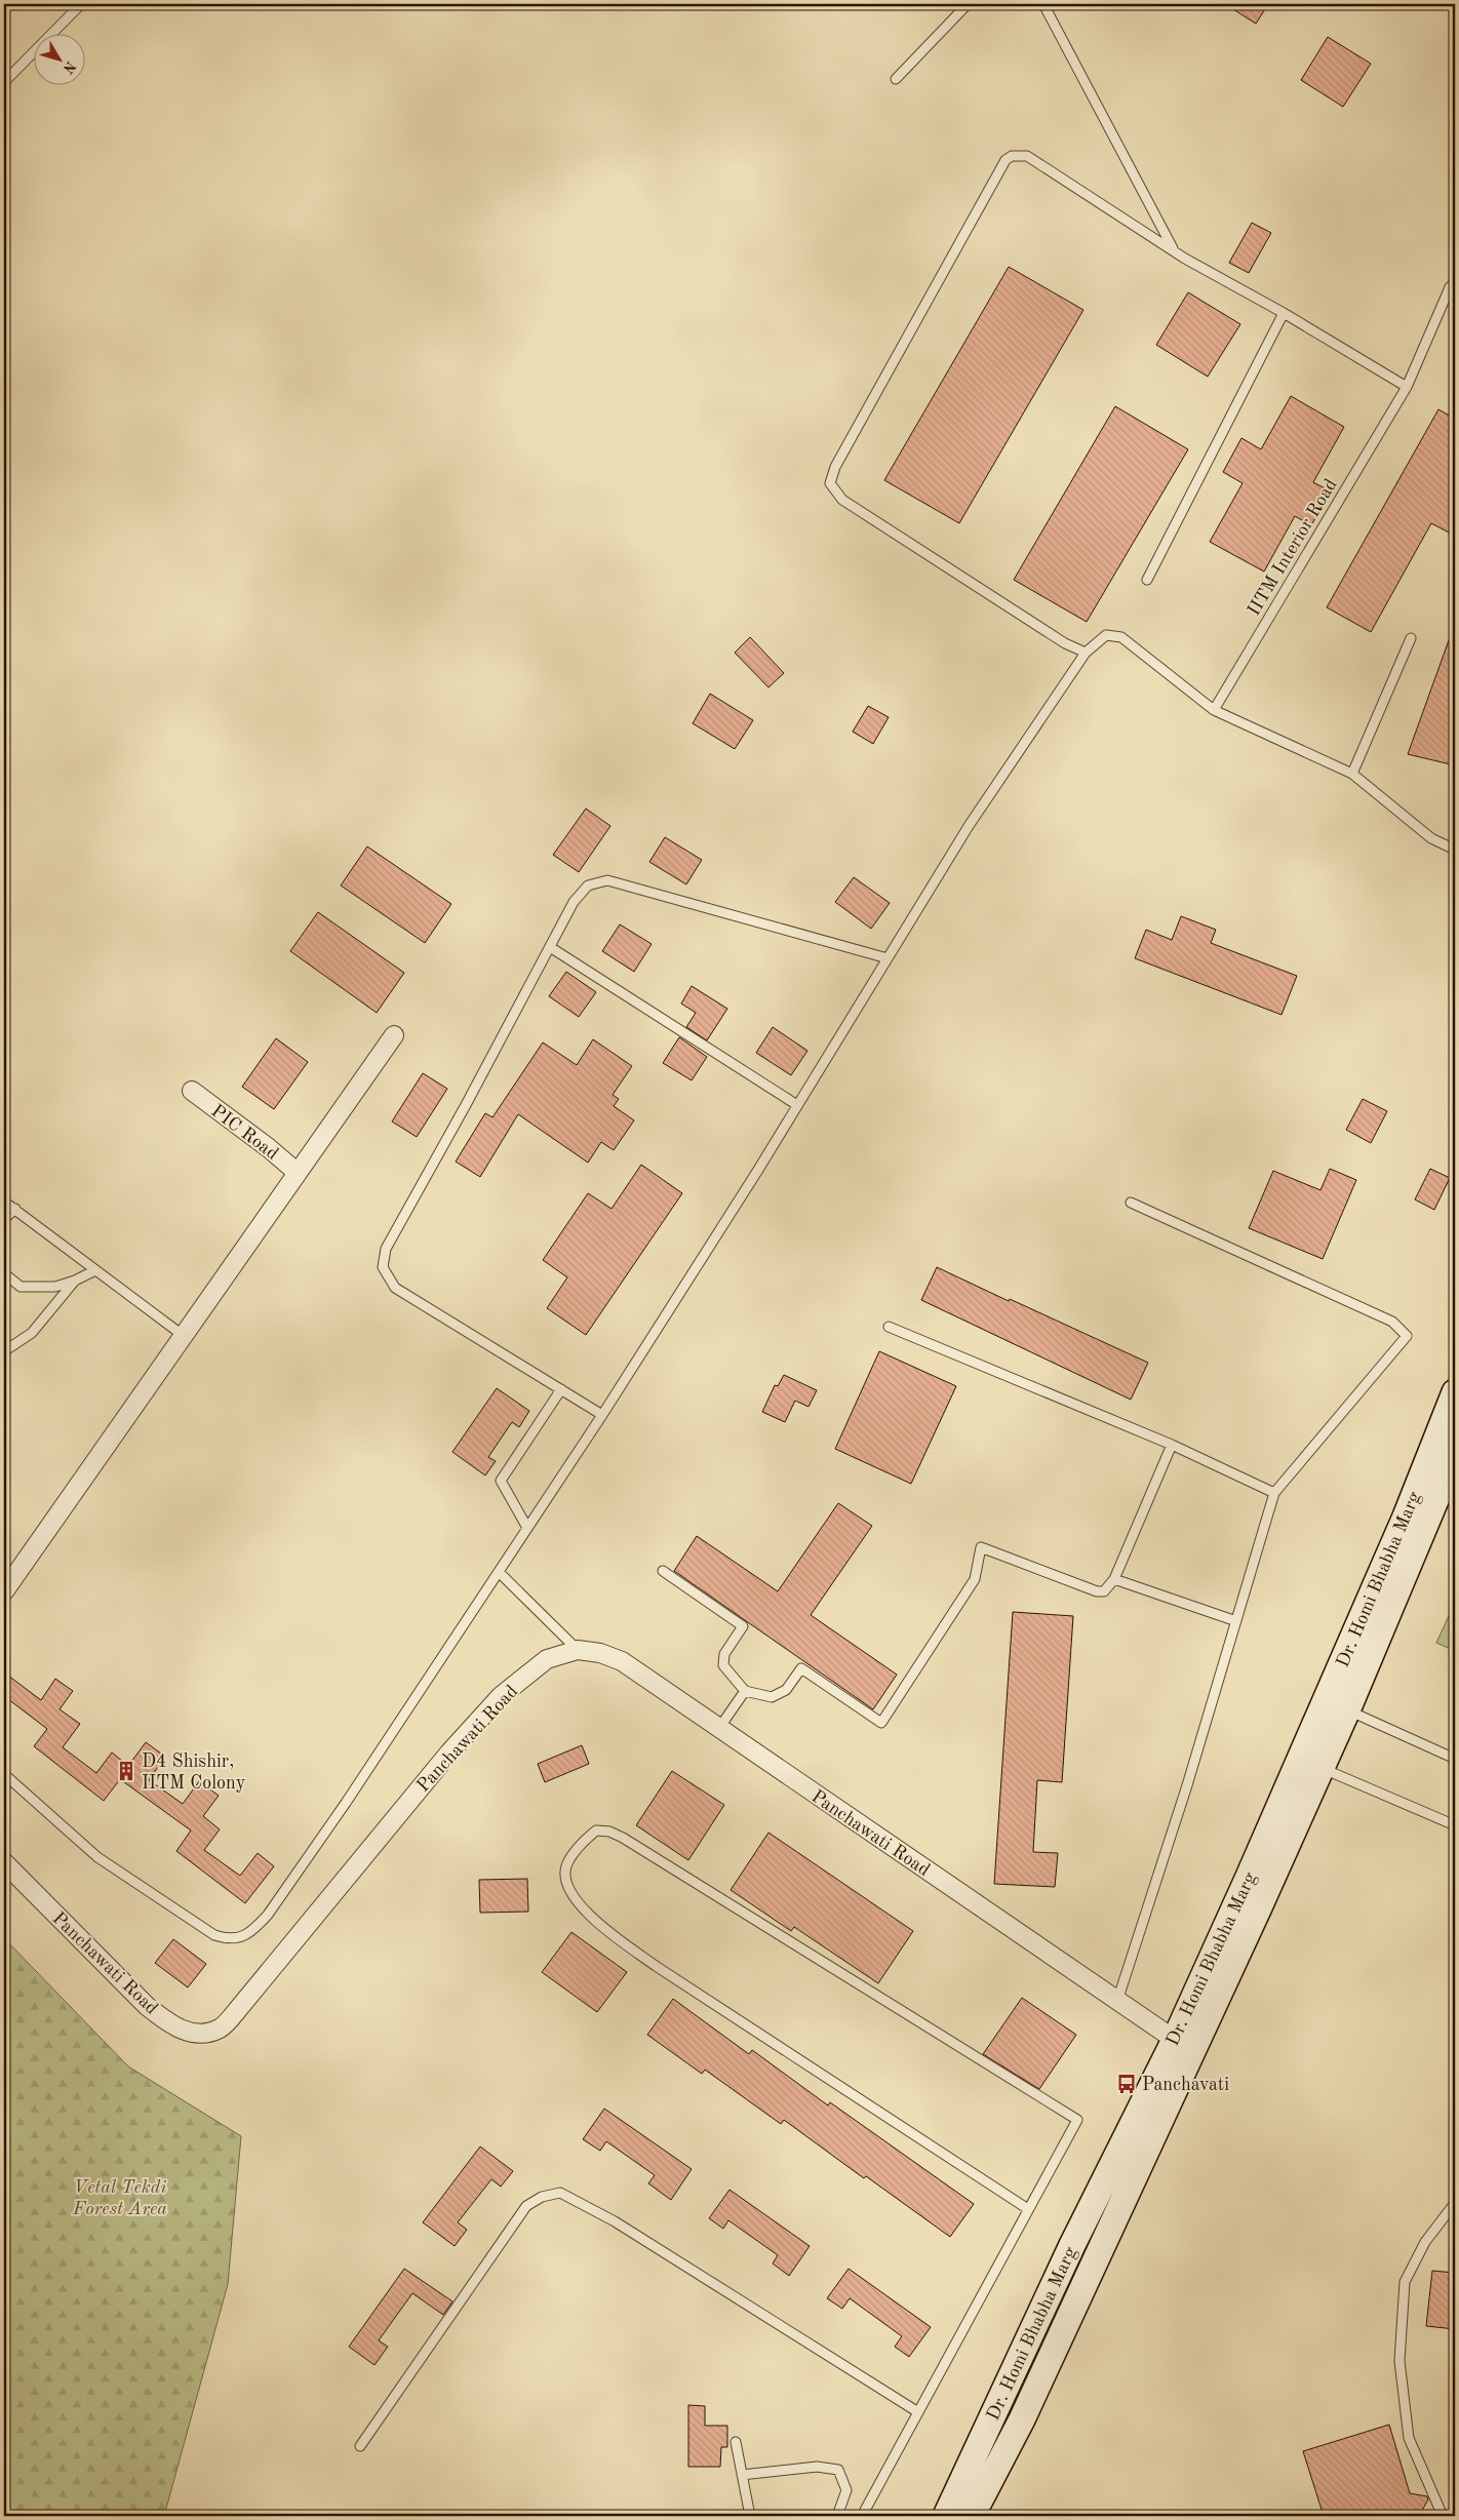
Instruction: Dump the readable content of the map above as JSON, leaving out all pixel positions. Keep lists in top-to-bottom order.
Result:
{
  "streets": {
    "main road": ["Dr. Homi Bhabha Marg"],
    "street": ["PIC Road", "Panchawati Road"],
    "lane": ["IITM Interior Road"]
  },
  "crossings": [
    ["Dr. Homi Bhabha Marg", "Panchawati Road"]
  ],
  "parks": ["Vetal Tekdi Forest Area"],
  "places": {
    "building": ["D4 Shishir, IITM Colony"],
    "bus stop": ["Panchavati"]
  },
  "north": "bottom right"
}
